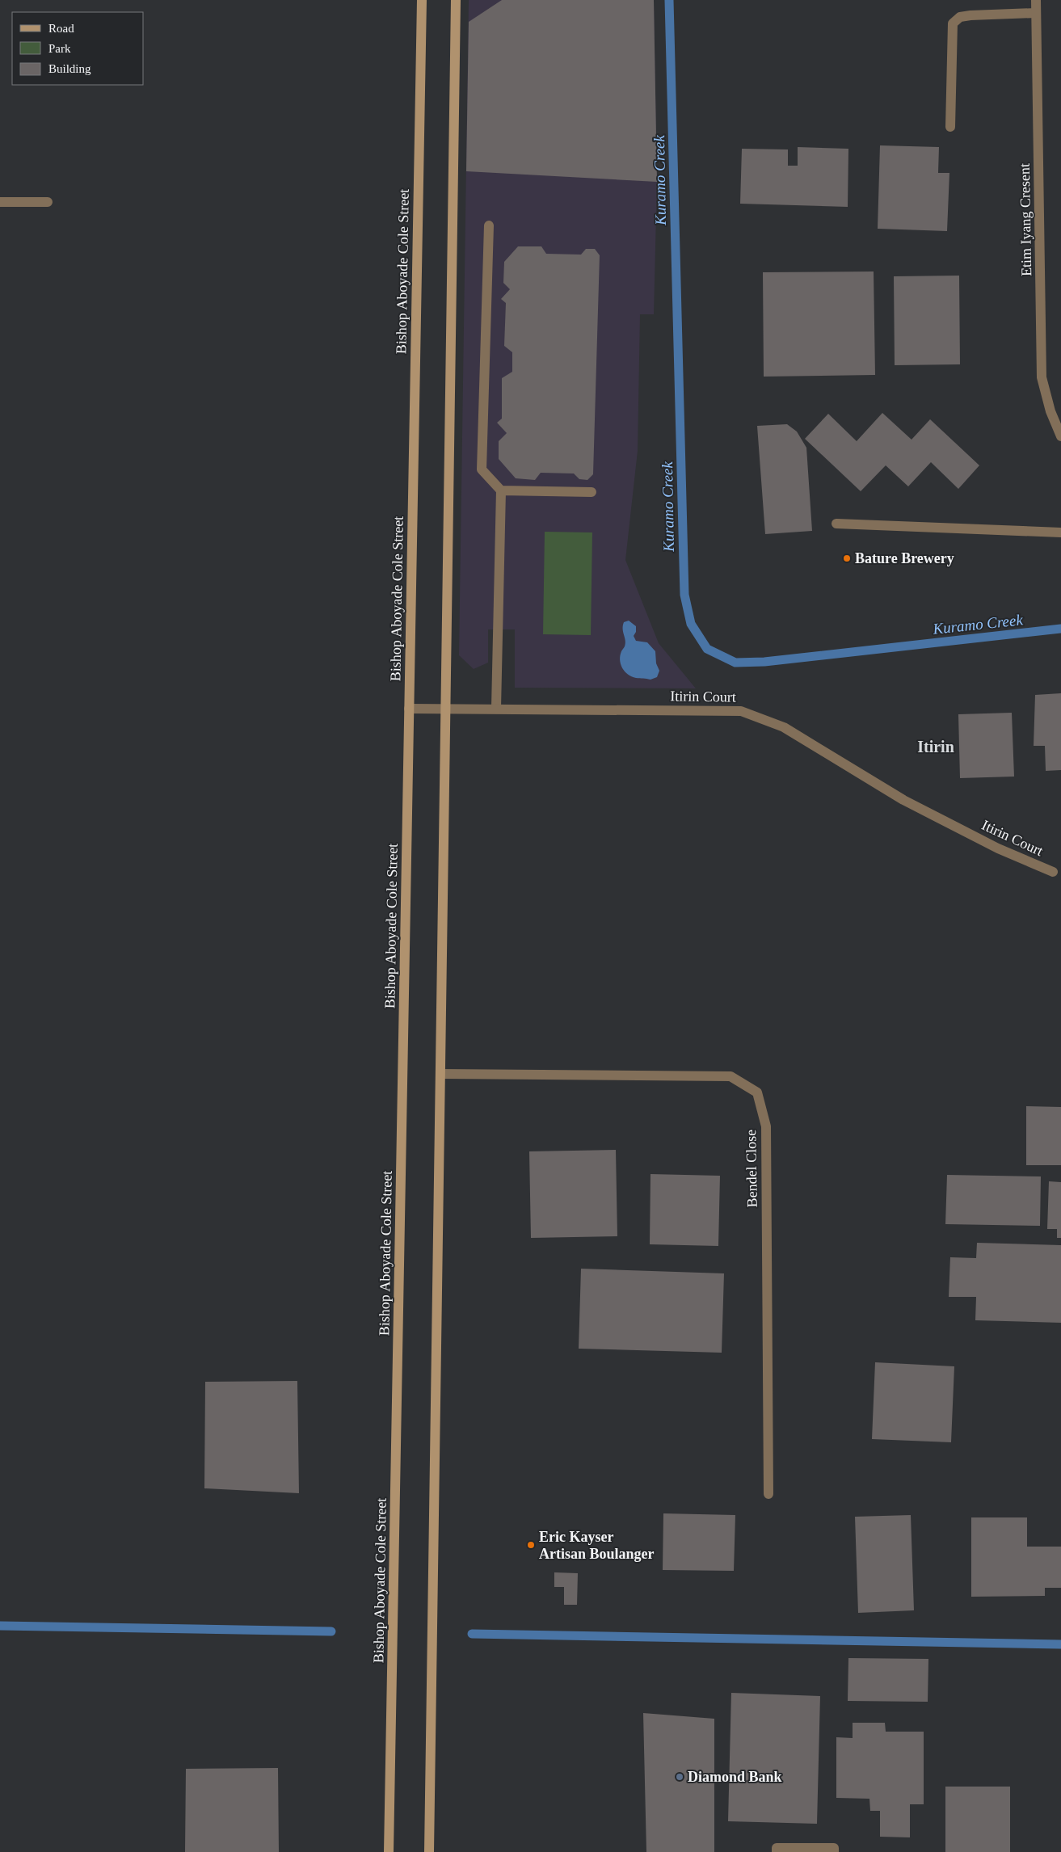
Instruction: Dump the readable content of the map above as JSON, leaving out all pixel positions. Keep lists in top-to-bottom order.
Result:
{
  "streets": {
    "street": [
      "Etim Iyang Cresent",
      "Bishop Aboyade Cole Street",
      "Itirin Court",
      "Bendel Close"
    ]
  },
  "crossings": [
    ["Bishop Aboyade Cole Street", "Itirin Court"]
  ],
  "districts": ["Itirin"],
  "water": ["Kuramo Creek"],
  "places": ["Bature Brewery", "Eric Kayser Artisan Boulanger", "Diamond Bank"],
  "legend": ["Road", "Park", "Building"]
}
